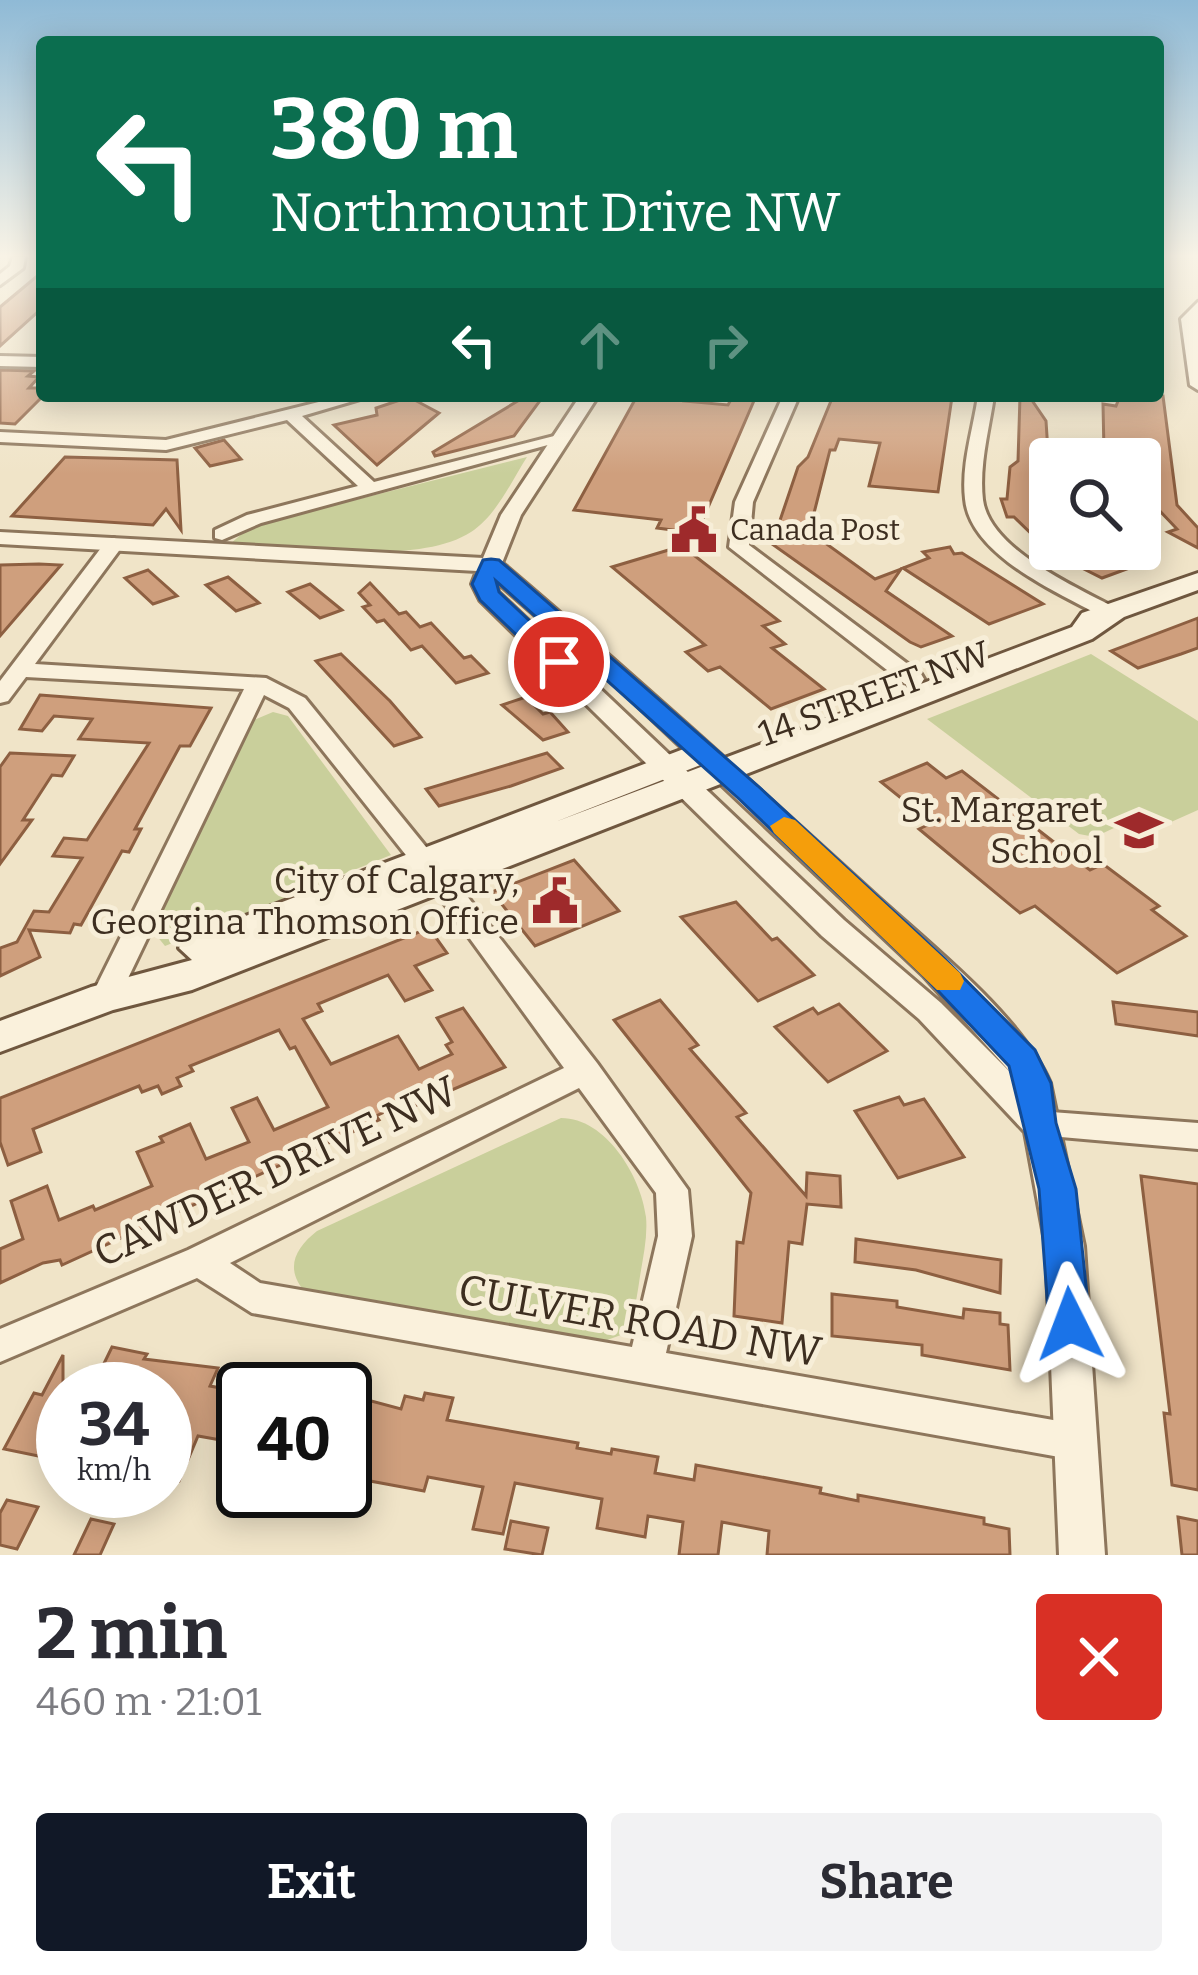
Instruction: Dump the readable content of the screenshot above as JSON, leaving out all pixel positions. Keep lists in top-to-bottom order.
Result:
{
  "streets": {
    "main road": ["14 STREET NW"],
    "street": ["CAWDER DRIVE NW", "CULVER ROAD NW"]
  },
  "crossings": [
    ["CAWDER DRIVE NW", "CULVER ROAD NW"]
  ],
  "places": {
    "public building": ["Canada Post", "City of Calgary, Georgina Thomson Office"],
    "school or university": ["St. Margaret School"]
  },
  "page": {
    "turn": ["380 m", "Northmount Drive NW"],
    "speed": "34 km/h",
    "limit": "40",
    "heading": ["2 min", "460 m · 21:01"],
    "buttons": ["Exit", "Share"]
  }
}
